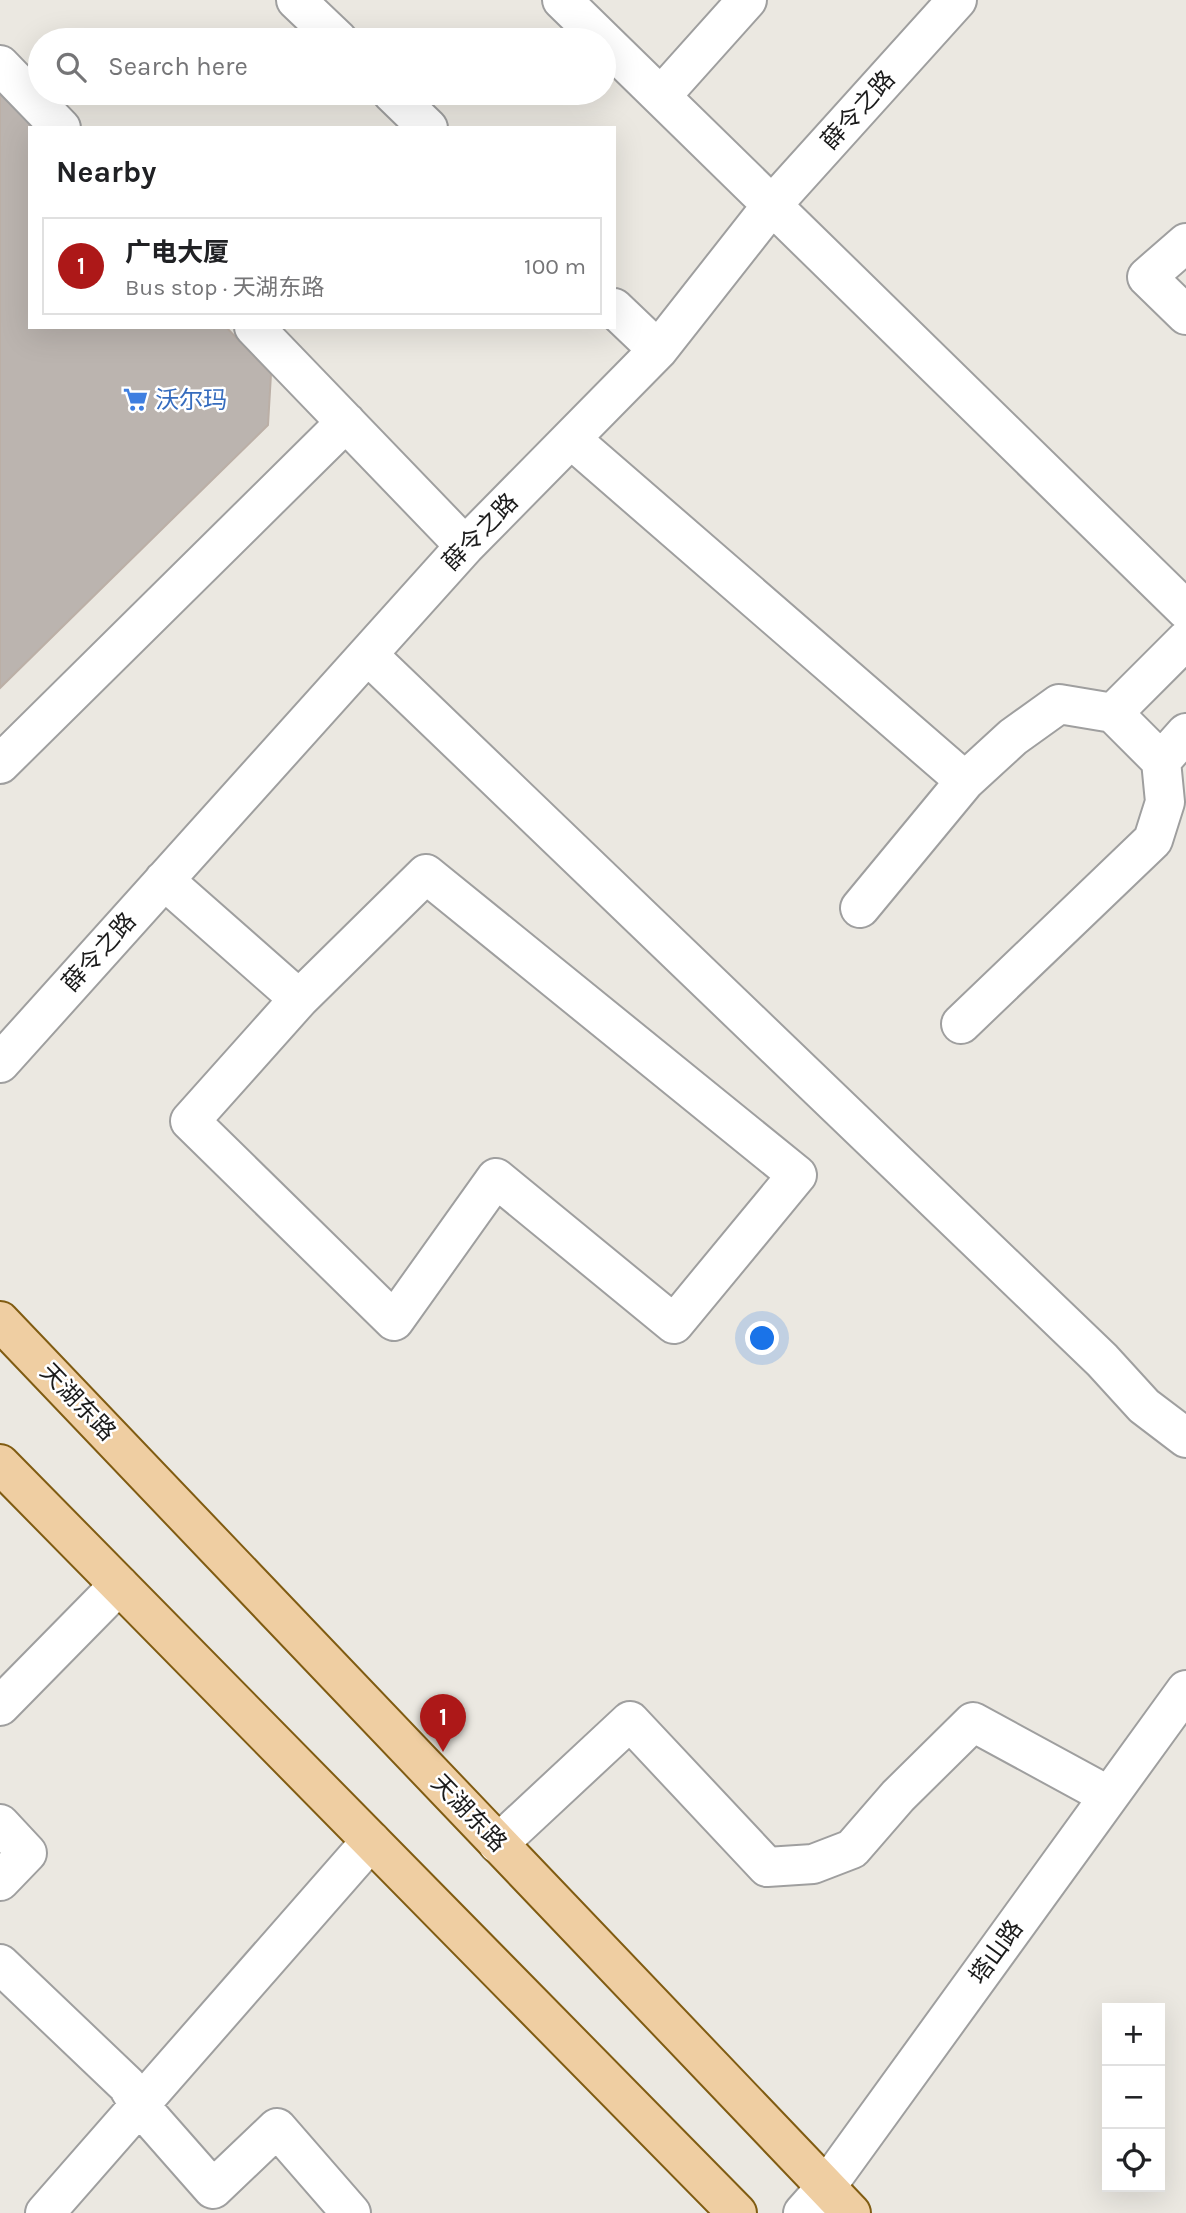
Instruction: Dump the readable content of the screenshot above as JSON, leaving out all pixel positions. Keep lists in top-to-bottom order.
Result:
{
  "streets": {
    "main road": ["天湖东路"],
    "street": ["薛令之路", "塔山路"]
  },
  "crossings": [
    ["天湖东路", "塔山路"]
  ],
  "places": {
    "supermarket": ["沃尔玛"]
  },
  "page": {
    "search": "Search here",
    "heading": "Nearby",
    "list": [
      {
        "mark": "1",
        "name": "广电大厦",
        "note": "Bus stop · 天湖东路",
        "value": "100 m"
      }
    ],
    "pins": "1",
    "map_buttons": ["+", "−"]
  }
}
